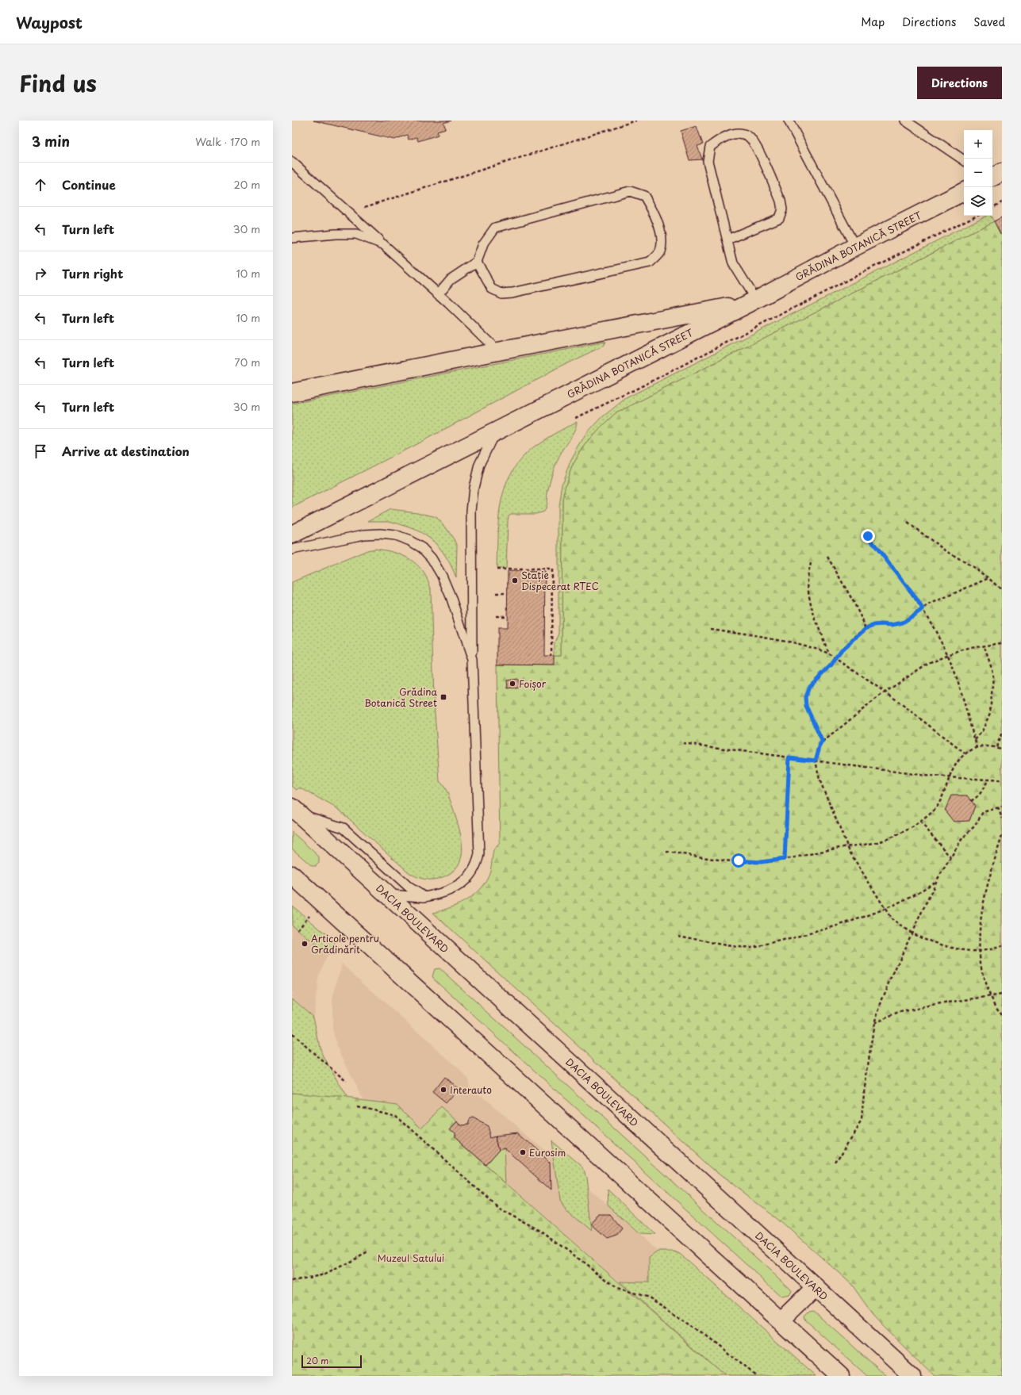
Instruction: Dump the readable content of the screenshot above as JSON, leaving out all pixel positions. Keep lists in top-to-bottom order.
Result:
{
  "streets": {
    "main road": ["GRĂDINA BOTANICĂ STREET", "DACIA BOULEVARD"]
  },
  "parks": ["Muzeul Satului"],
  "places": {
    "other": [
      "Stație Dispecerat RTEC",
      "Foișor",
      "Articole pentru Grădinărit",
      "Interauto",
      "Eurosim"
    ],
    "transit": ["Grădina Botanică Street"]
  },
  "scale_bar": "20 m",
  "page": {
    "header": "Waypost",
    "nav": ["Map", "Directions", "Saved"],
    "title": "Find us",
    "buttons": "Directions",
    "heading": ["3 min", "Walk · 170 m"],
    "map_buttons": ["+", "−"],
    "list": [
      ["Continue", "20 m"],
      ["Turn left", "30 m"],
      ["Turn right", "10 m"],
      ["Turn left", "10 m"],
      ["Turn left", "70 m"],
      ["Turn left", "30 m"],
      "Arrive at destination"
    ],
    "scale": "20 m"
  }
}
